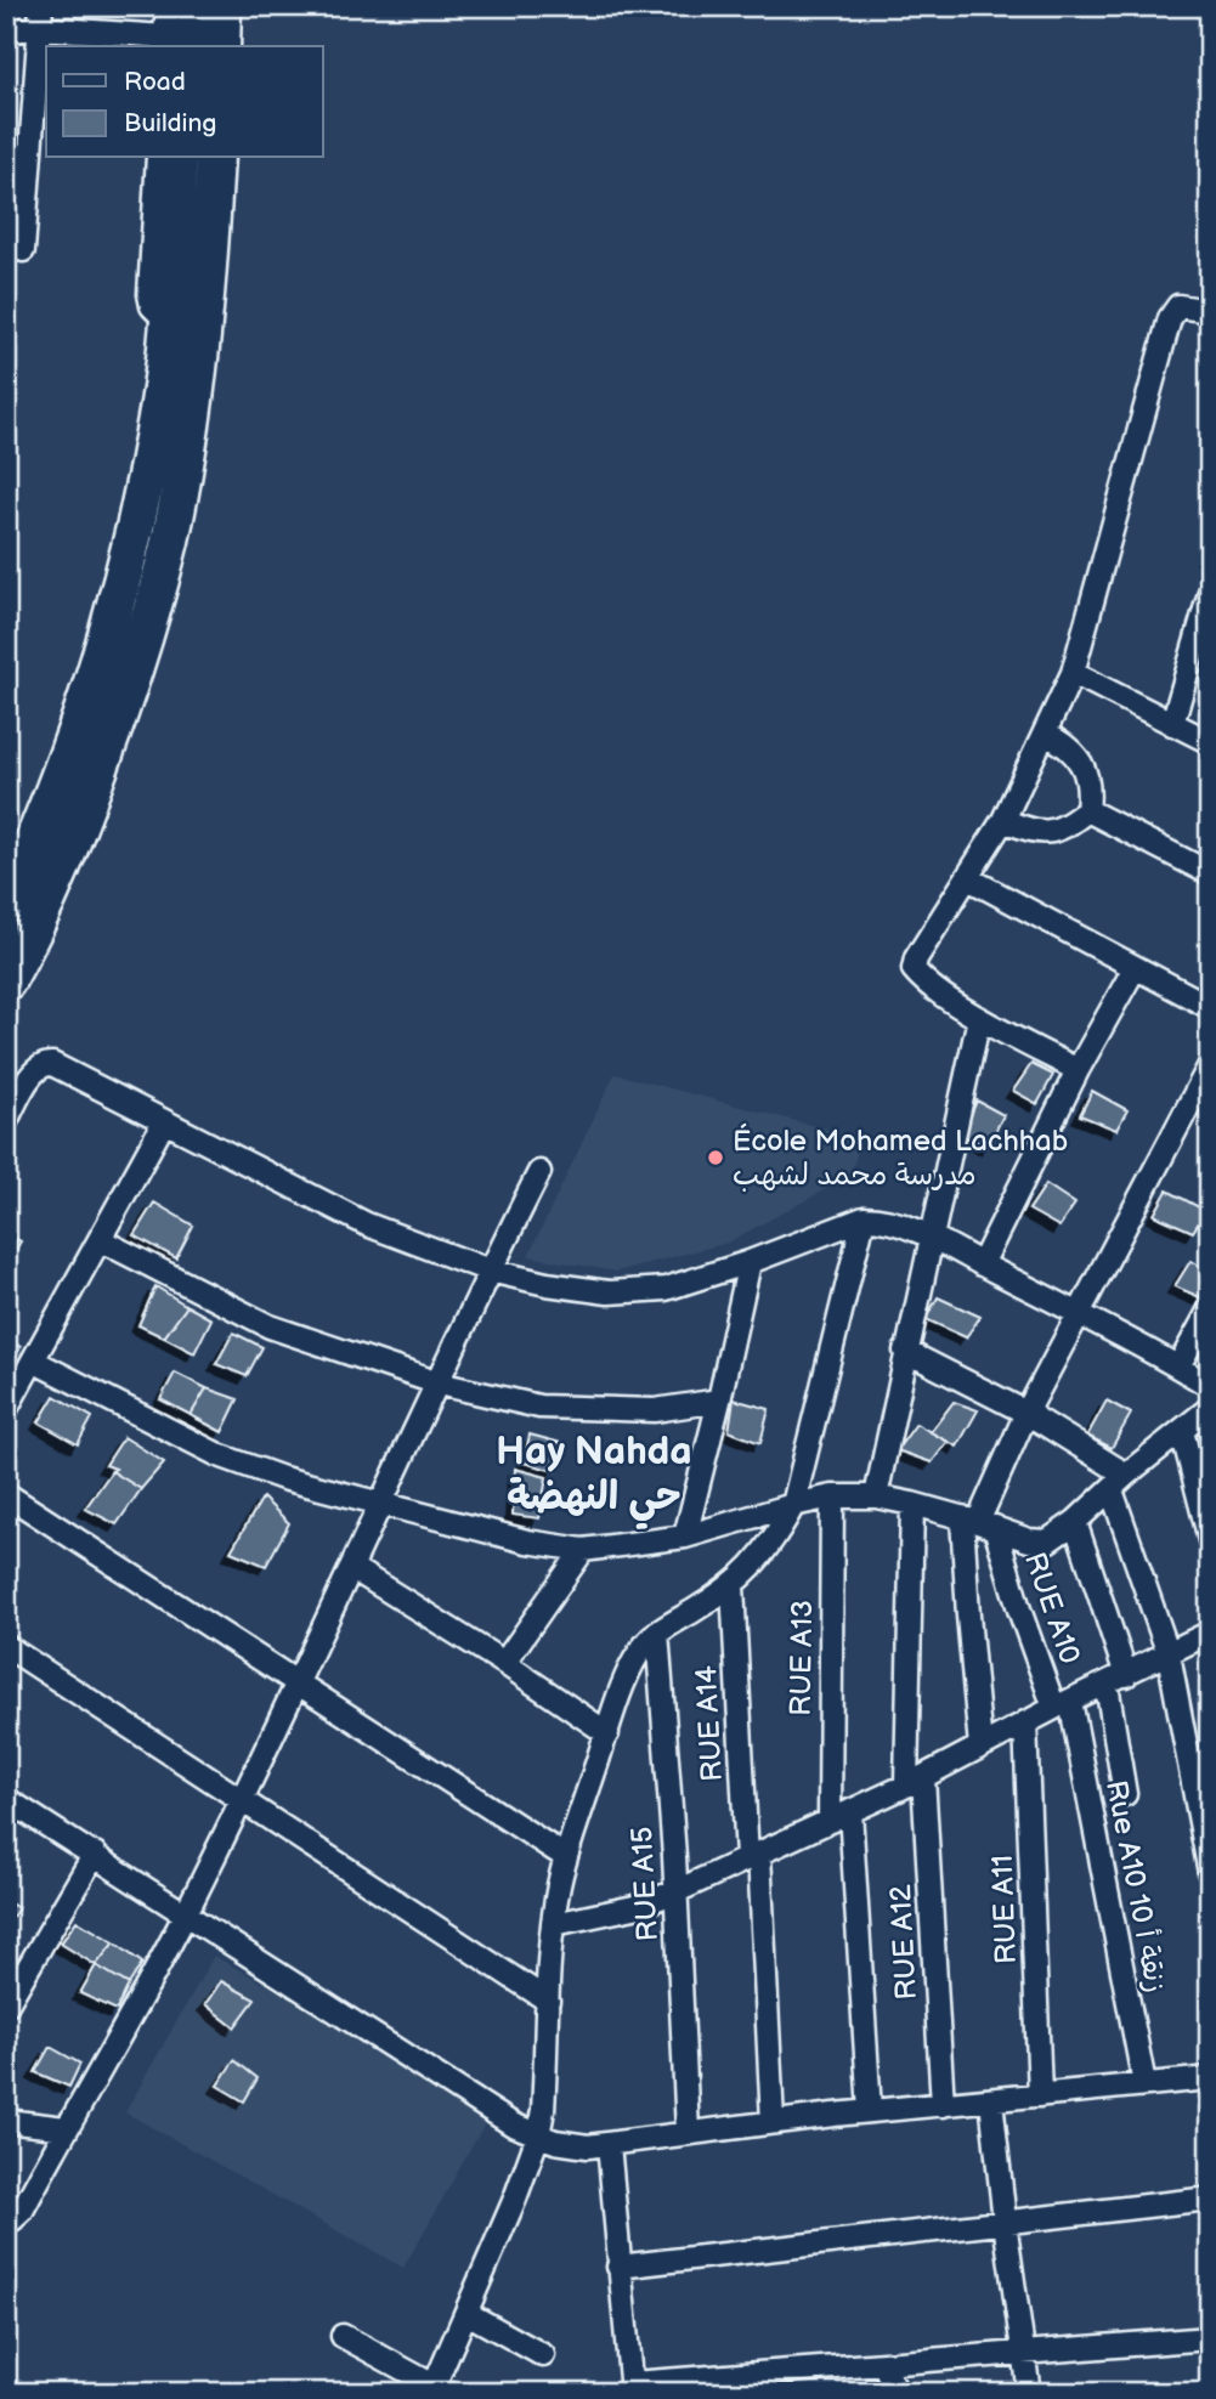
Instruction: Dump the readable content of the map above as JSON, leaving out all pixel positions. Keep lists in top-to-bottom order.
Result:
{
  "streets": {
    "street": [
      "RUE A10",
      "RUE A13",
      "RUE A14",
      "RUE A15",
      "Rue A10 زنقة أ 10",
      "RUE A11",
      "RUE A12"
    ]
  },
  "crossings": [
    ["RUE A10", "Rue A10 زنقة أ 10"]
  ],
  "districts": ["Hay Nahda حي النهضة"],
  "places": ["École Mohamed Lachhab مدرسة محمد لشهب"],
  "legend": ["Road", "Building"]
}
